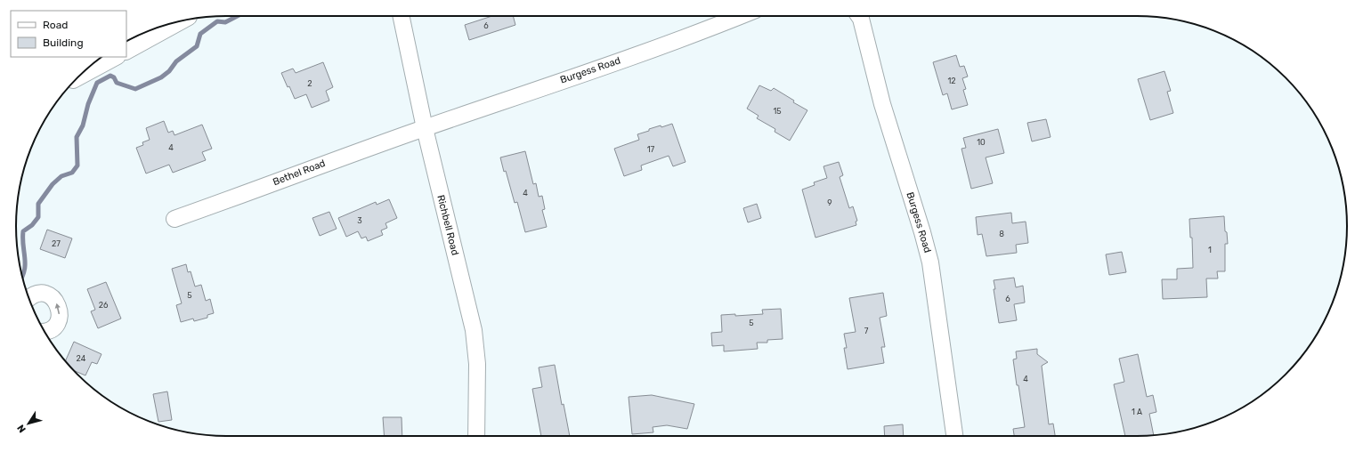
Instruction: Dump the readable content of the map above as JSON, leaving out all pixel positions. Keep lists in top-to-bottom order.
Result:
{
  "streets": {
    "street": ["Burgess Road", "Bethel Road", "Richbell Road"]
  },
  "crossings": [
    ["Burgess Road", "Bethel Road"],
    ["Burgess Road", "Richbell Road"],
    ["Bethel Road", "Richbell Road"]
  ],
  "house_numbers": [
    "6",
    "12",
    "2",
    "15",
    "10",
    "4",
    "17",
    "4",
    "9",
    "3",
    "8",
    "27",
    "1",
    "5",
    "6",
    "26",
    "5",
    "7",
    "24",
    "4",
    "1 A"
  ],
  "legend": ["Road", "Building"],
  "north": "bottom left"
}
